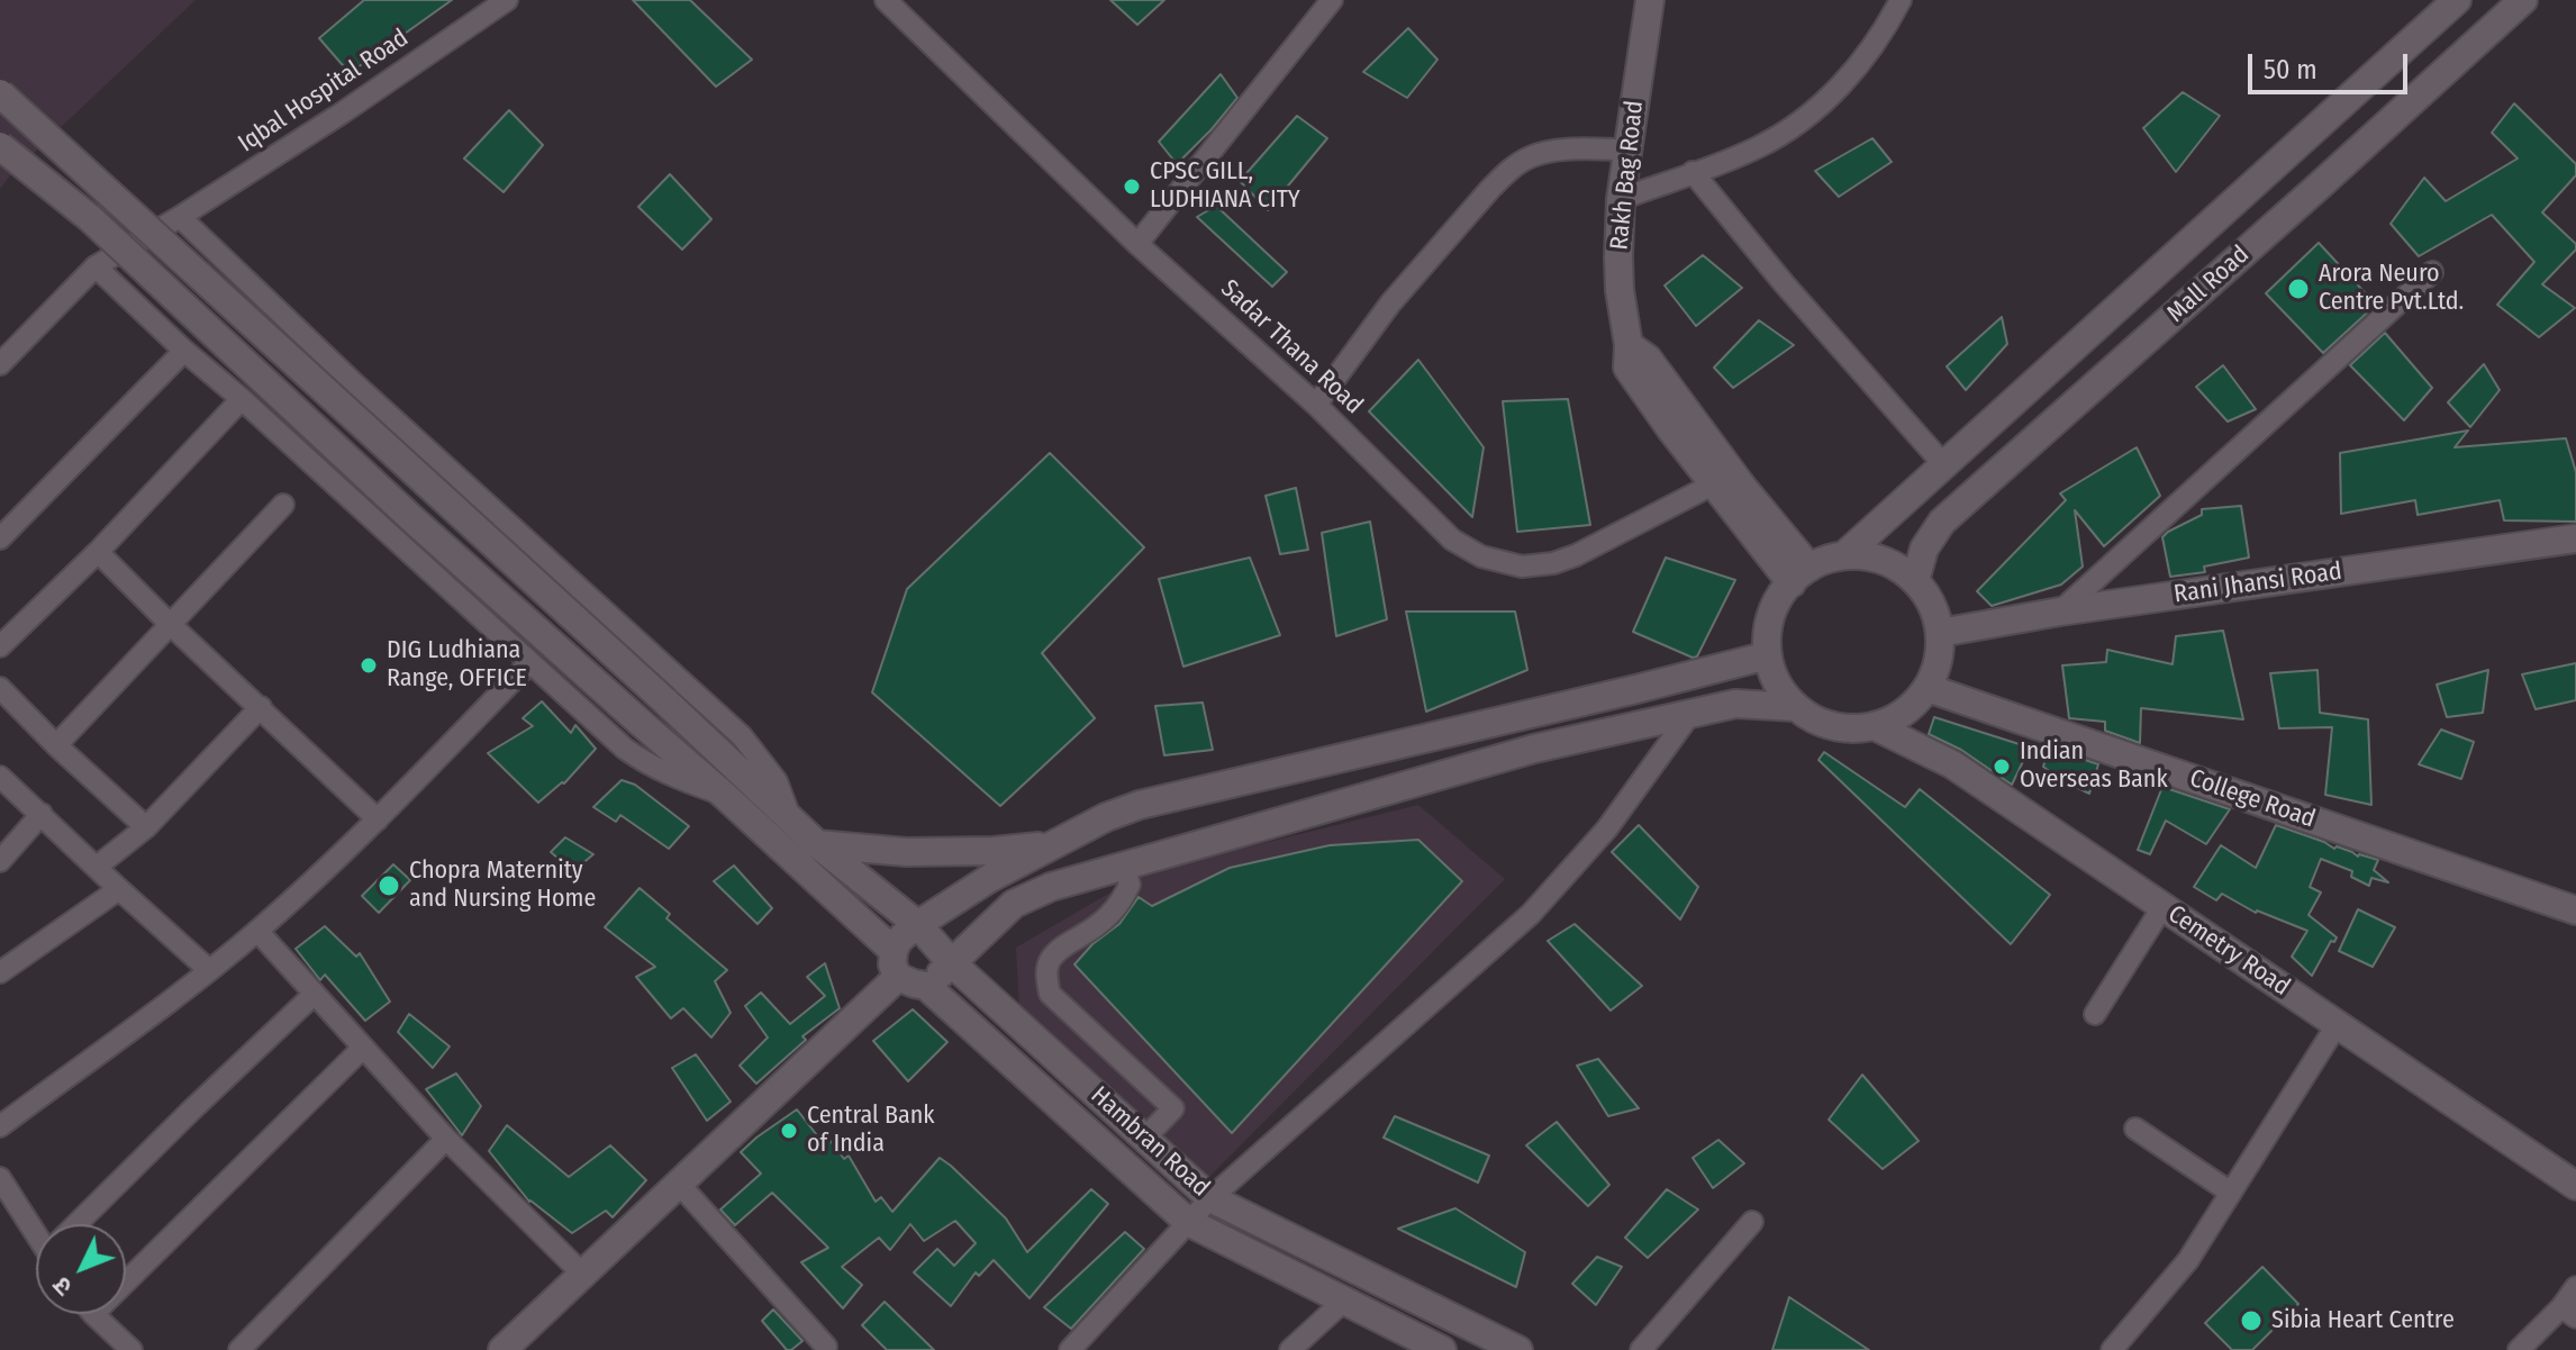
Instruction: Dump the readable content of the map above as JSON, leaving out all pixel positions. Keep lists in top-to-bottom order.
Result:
{
  "streets": {
    "street": [
      "Iqbal Hospital Road",
      "Rakh Bag Road",
      "Mall Road",
      "Sadar Thana Road",
      "Rani Jhansi Road",
      "College Road",
      "Cemetry Road",
      "Hambran Road"
    ]
  },
  "crossings": [
    ["Rakh Bag Road", "Mall Road"],
    ["Rakh Bag Road", "Sadar Thana Road"],
    ["Rakh Bag Road", "Rani Jhansi Road"],
    ["Rakh Bag Road", "College Road"],
    ["Rakh Bag Road", "Cemetry Road"],
    ["Mall Road", "Rani Jhansi Road"],
    ["Mall Road", "College Road"],
    ["Mall Road", "Cemetry Road"],
    ["Rani Jhansi Road", "College Road"],
    ["Rani Jhansi Road", "Cemetry Road"],
    ["College Road", "Cemetry Road"]
  ],
  "places": [
    "CPSC GILL, LUDHIANA CITY",
    "Arora Neuro Centre Pvt.Ltd.",
    "DIG Ludhiana Range, OFFICE",
    "Indian Overseas Bank",
    "Chopra Maternity and Nursing Home",
    "Central Bank of India",
    "Sibia Heart Centre"
  ],
  "scale_bar": "50 m",
  "north": "bottom left"
}
